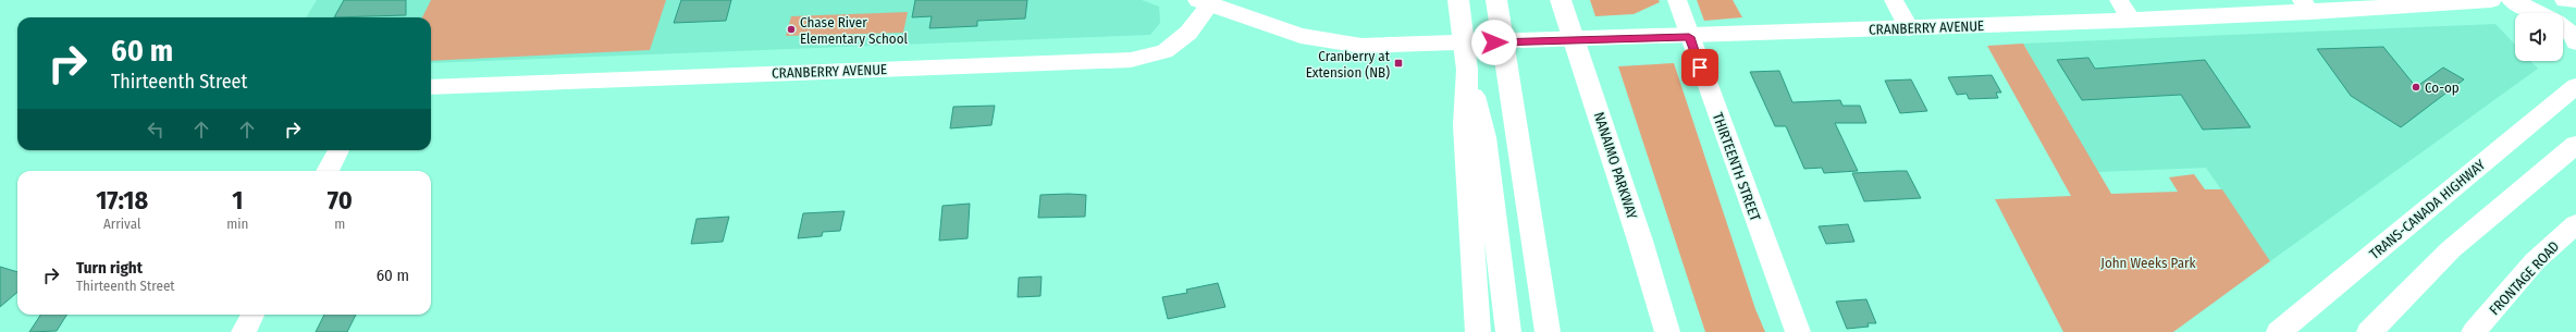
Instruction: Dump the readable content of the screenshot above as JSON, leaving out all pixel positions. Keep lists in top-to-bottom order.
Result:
{
  "streets": {
    "main road": ["CRANBERRY AVENUE", "NANAIMO PARKWAY", "TRANS-CANADA HIGHWAY"],
    "street": ["THIRTEENTH STREET", "FRONTAGE ROAD"]
  },
  "crossings": [
    ["CRANBERRY AVENUE", "THIRTEENTH STREET"]
  ],
  "parks": ["John Weeks Park"],
  "places": {
    "other": ["Chase River Elementary School", "Co-op"],
    "transit": ["Cranberry at Extension (NB)"]
  },
  "page": {
    "turn": ["60 m", "Thirteenth Street"],
    "eta": [
      "17:18",
      "Arrival",
      "1",
      "min",
      "70",
      "m"
    ],
    "list": [
      {
        "name": "Turn right",
        "note": "Thirteenth Street",
        "value": "60 m"
      }
    ]
  }
}
